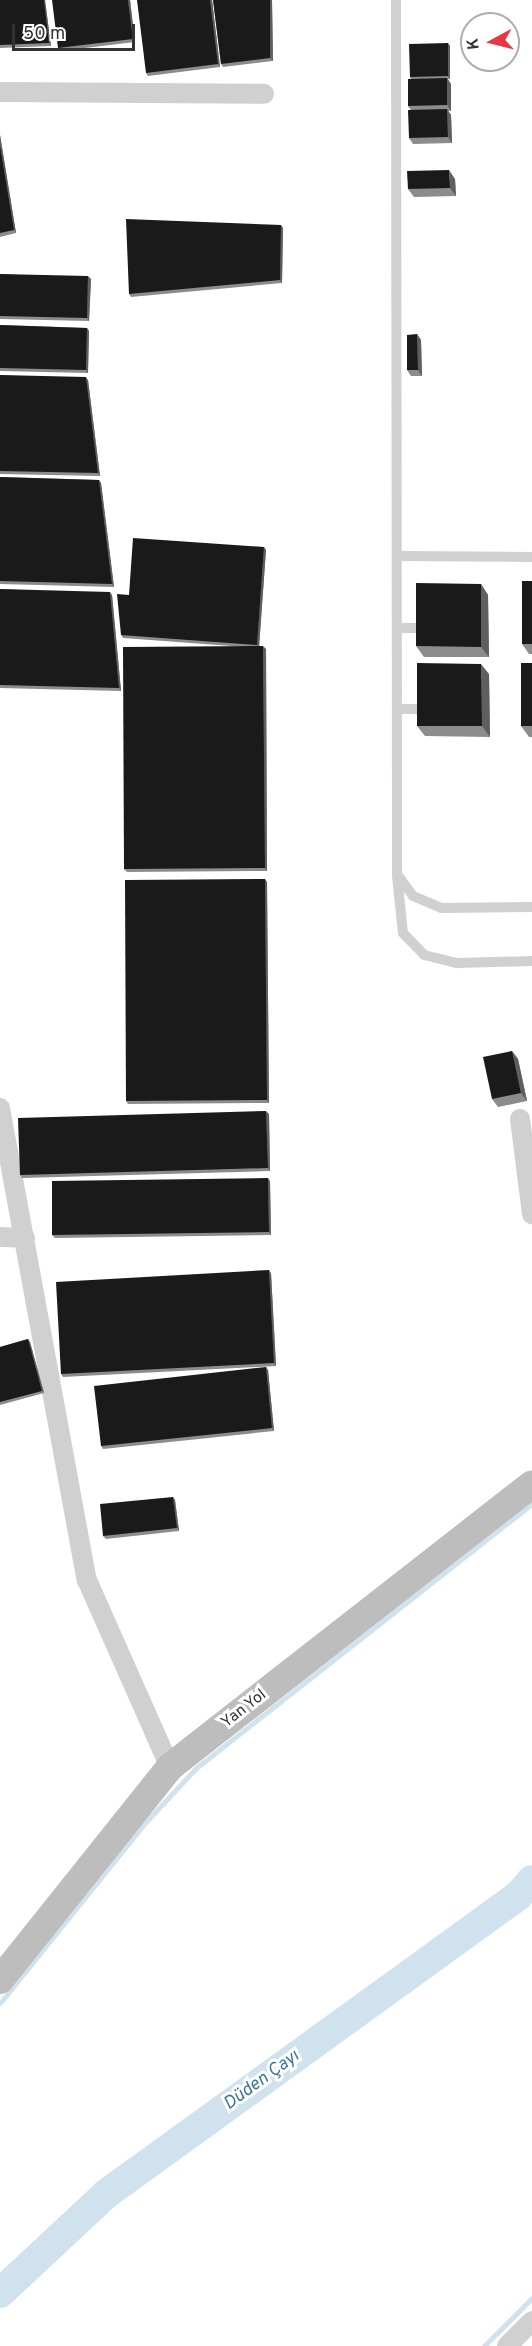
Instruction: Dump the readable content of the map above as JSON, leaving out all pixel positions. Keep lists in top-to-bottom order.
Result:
{
  "streets": {
    "street": ["Yan Yol"]
  },
  "water": ["Düden Çayı"],
  "scale_bar": "50 m",
  "north": "left"
}
